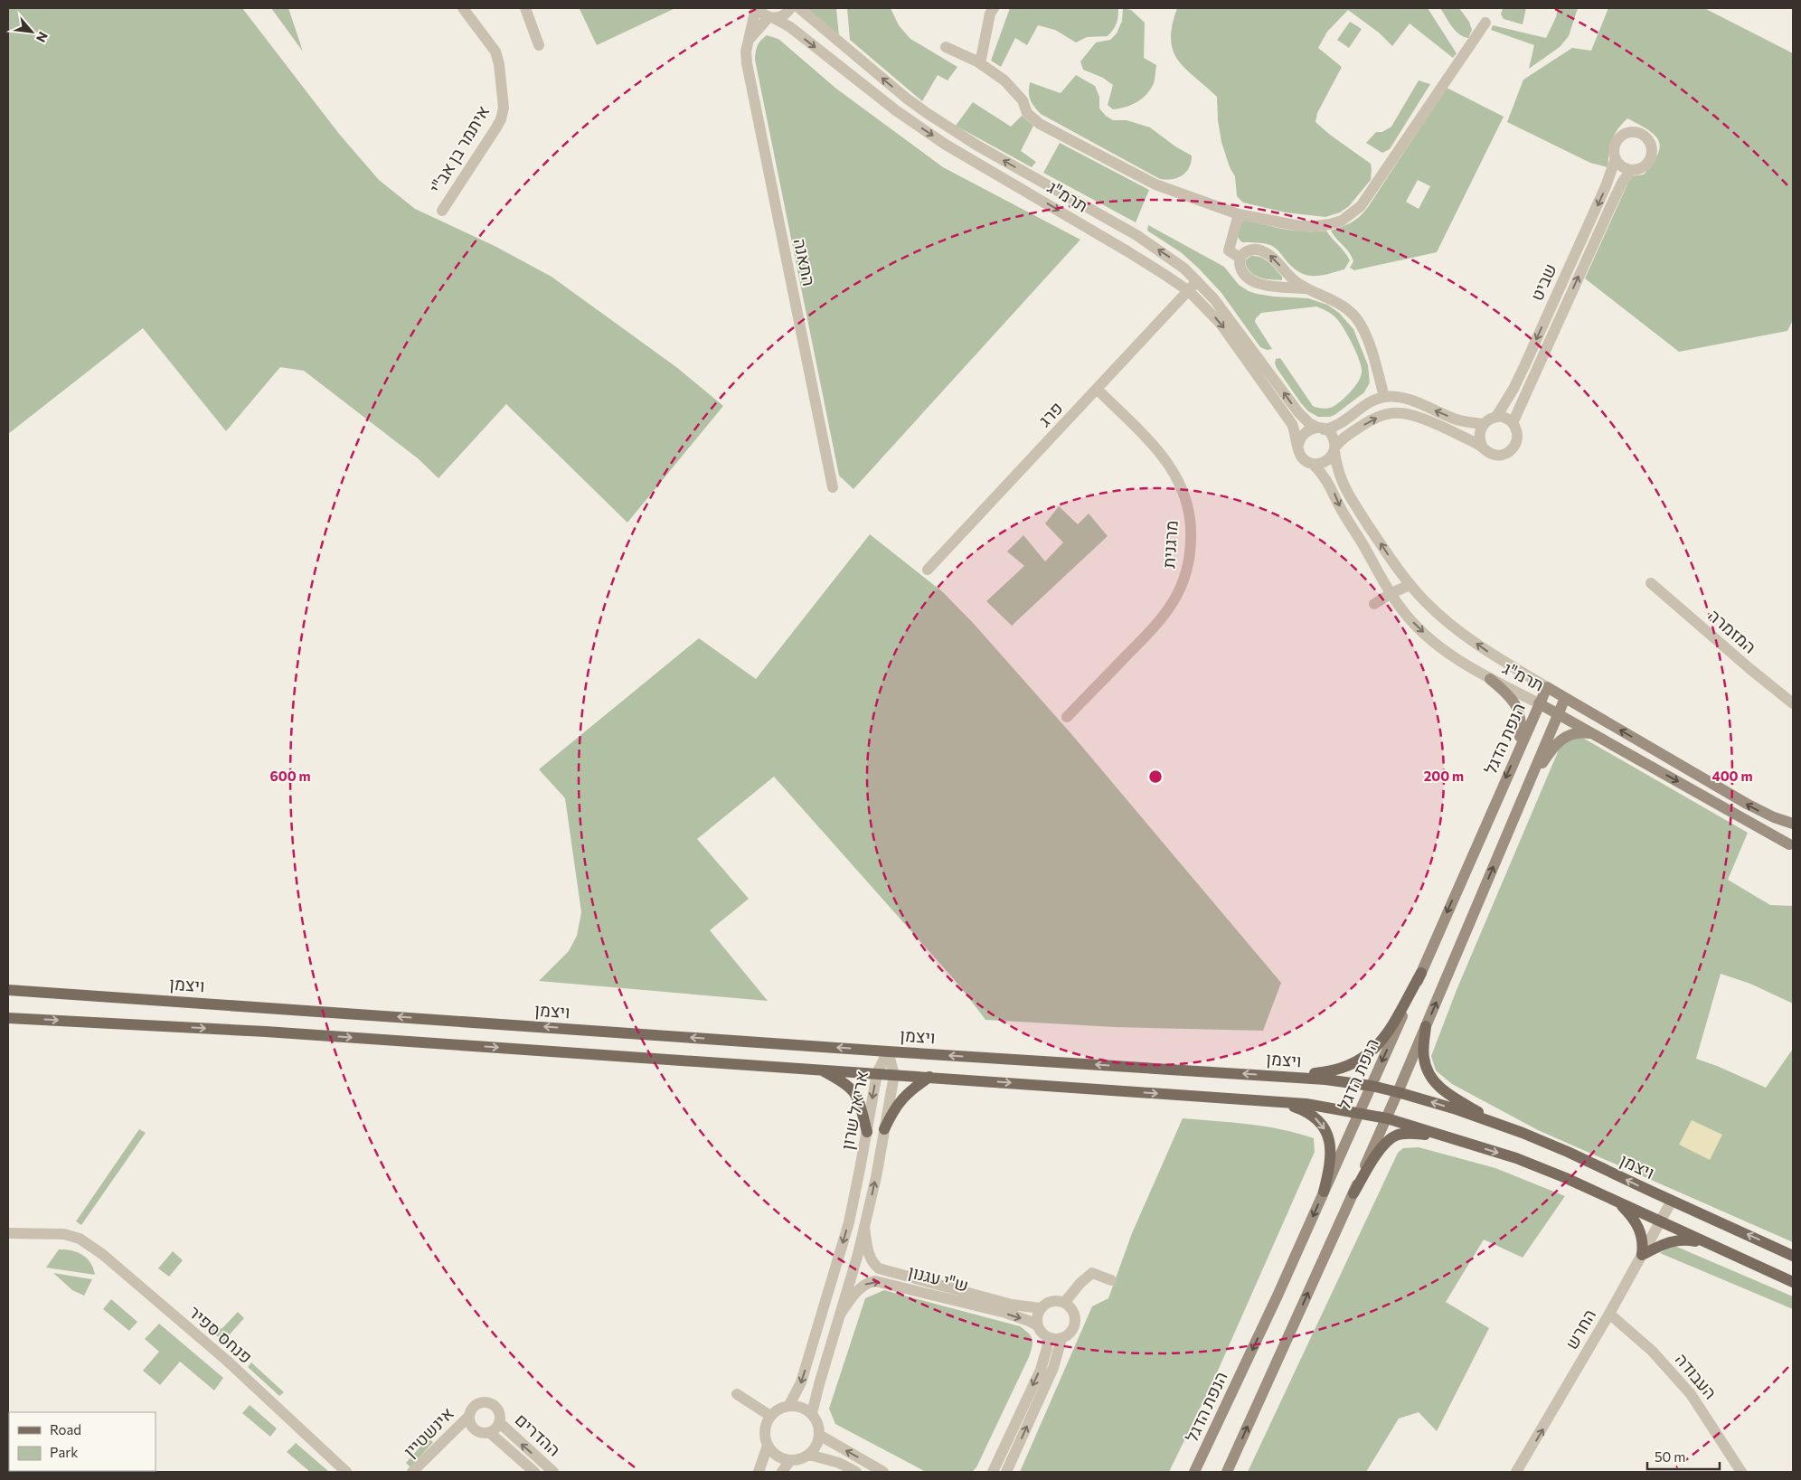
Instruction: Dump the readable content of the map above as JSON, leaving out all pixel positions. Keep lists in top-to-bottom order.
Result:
{
  "streets": {
    "main road": ["תרמ\"ג", "הנפת הדגל", "ויצמן"],
    "street": [
      "איתמר בן אב\"י",
      "התאנה",
      "שביט",
      "פרג",
      "מרגנית",
      "המזמרה",
      "אריאל שרון",
      "ש\"י עגנון",
      "החרש",
      "פנחס ספיר",
      "העבודה",
      "אינשטיין",
      "ההדרים"
    ]
  },
  "crossings": [
    ["תרמ\"ג", "התאנה"],
    ["תרמ\"ג", "פרג"],
    ["תרמ\"ג", "הנפת הדגל"],
    ["פרג", "מרגנית"],
    ["הנפת הדגל", "ויצמן"],
    ["ויצמן", "אריאל שרון"],
    ["ויצמן", "החרש"],
    ["אריאל שרון", "ש\"י עגנון"],
    ["החרש", "העבודה"],
    ["אינשטיין", "ההדרים"]
  ],
  "one_way": ["ש\"י עגנון", "החרש"],
  "legend": ["Road", "Park"],
  "scale_bar": "50 m",
  "north": "bottom right",
  "rings": ["200 m", "400 m", "600 m"]
}
